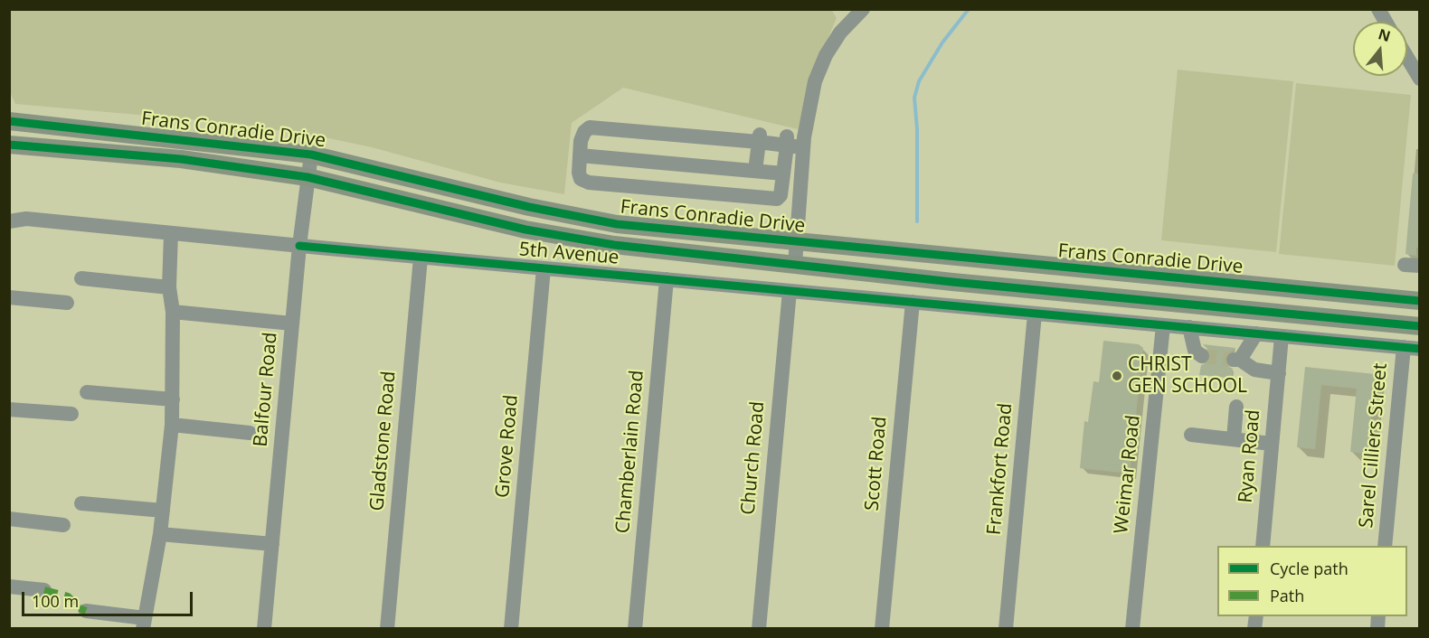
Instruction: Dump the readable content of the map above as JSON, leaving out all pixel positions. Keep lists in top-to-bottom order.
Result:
{
  "streets": {
    "main road": ["Frans Conradie Drive"],
    "street": [
      "5th Avenue",
      "Balfour Road",
      "Gladstone Road",
      "Sarel Cilliers Street",
      "Grove Road",
      "Chamberlain Road",
      "Ryan Road",
      "Church Road",
      "Scott Road",
      "Frankfort Road",
      "Weimar Road"
    ]
  },
  "crossings": [
    ["Frans Conradie Drive", "Balfour Road"],
    ["5th Avenue", "Balfour Road"],
    ["5th Avenue", "Gladstone Road"],
    ["5th Avenue", "Sarel Cilliers Street"],
    ["5th Avenue", "Grove Road"],
    ["5th Avenue", "Chamberlain Road"],
    ["5th Avenue", "Ryan Road"],
    ["5th Avenue", "Church Road"],
    ["5th Avenue", "Scott Road"],
    ["5th Avenue", "Frankfort Road"],
    ["5th Avenue", "Weimar Road"]
  ],
  "places": ["CHRIST GEN SCHOOL"],
  "legend": ["Cycle path", "Path"],
  "scale_bar": "100 m",
  "north": "top"
}
